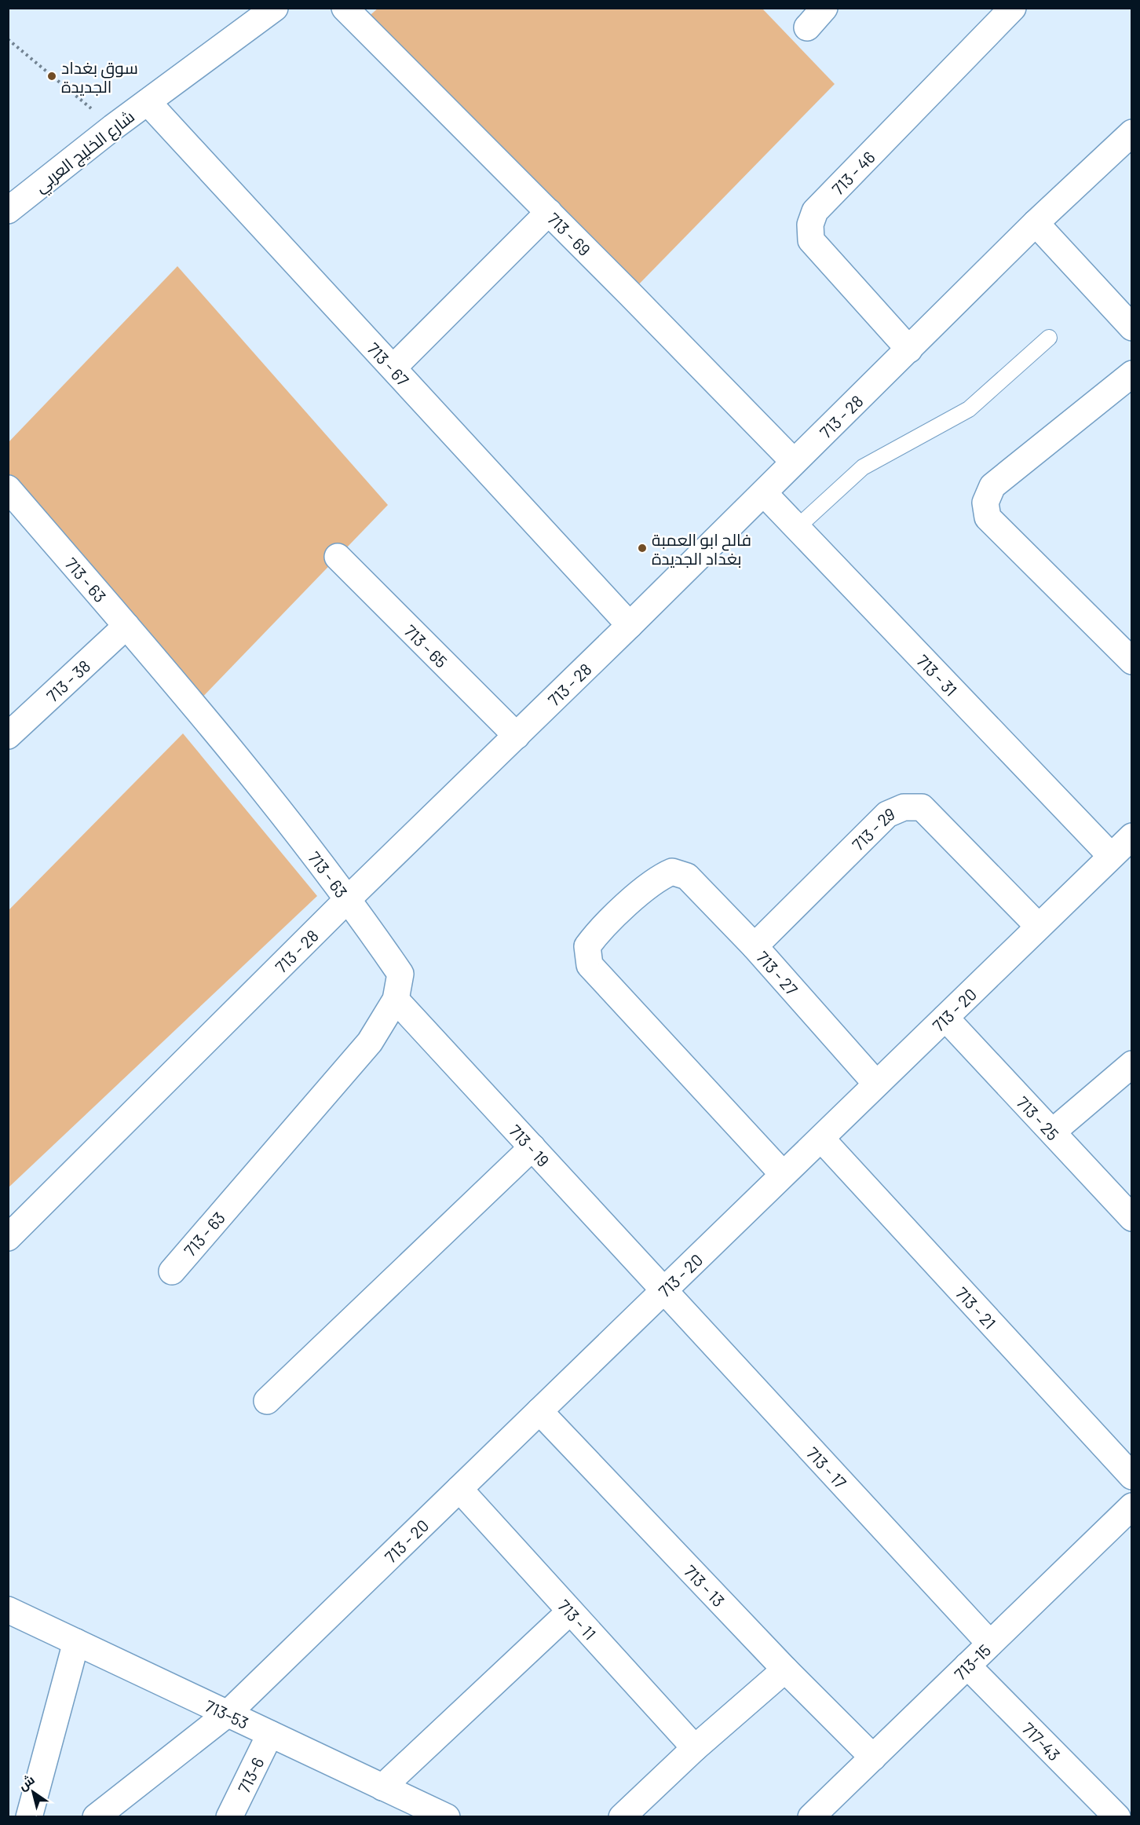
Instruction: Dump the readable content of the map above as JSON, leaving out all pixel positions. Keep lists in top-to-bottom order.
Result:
{
  "streets": {
    "street": [
      "شارع الخليج العربي",
      "713 - 46",
      "713 - 69",
      "713 - 67",
      "713 - 28",
      "713 - 63",
      "713 - 65",
      "713 - 31",
      "713 - 38",
      "713 - 29",
      "713 - 27",
      "713 - 20",
      "713 - 25",
      "713 - 19",
      "713 - 21",
      "713 - 17",
      "713 - 13",
      "713 - 11",
      "713-15",
      "713-53",
      "717-43",
      "713-6"
    ]
  },
  "crossings": [
    ["شارع الخليج العربي", "713 - 67"],
    ["713 - 46", "713 - 28"],
    ["713 - 69", "713 - 28"],
    ["713 - 67", "713 - 28"],
    ["713 - 28", "713 - 63"],
    ["713 - 28", "713 - 65"],
    ["713 - 28", "713 - 31"],
    ["713 - 63", "713 - 38"],
    ["713 - 63", "713 - 19"],
    ["713 - 31", "713 - 20"],
    ["713 - 29", "713 - 27"],
    ["713 - 29", "713 - 20"],
    ["713 - 27", "713 - 20"],
    ["713 - 20", "713 - 25"],
    ["713 - 20", "713 - 19"],
    ["713 - 20", "713 - 21"],
    ["713 - 20", "713 - 17"],
    ["713 - 20", "713 - 13"],
    ["713 - 20", "713 - 11"],
    ["713 - 20", "713-53"],
    ["713 - 19", "713 - 17"],
    ["713 - 17", "713-15"],
    ["713 - 13", "713-15"],
    ["713-15", "717-43"],
    ["713-53", "713-6"]
  ],
  "places": ["سوق بغداد الجديدة", "فالح ابو العمبة بغداد الجديدة"],
  "north": "top left"
}
